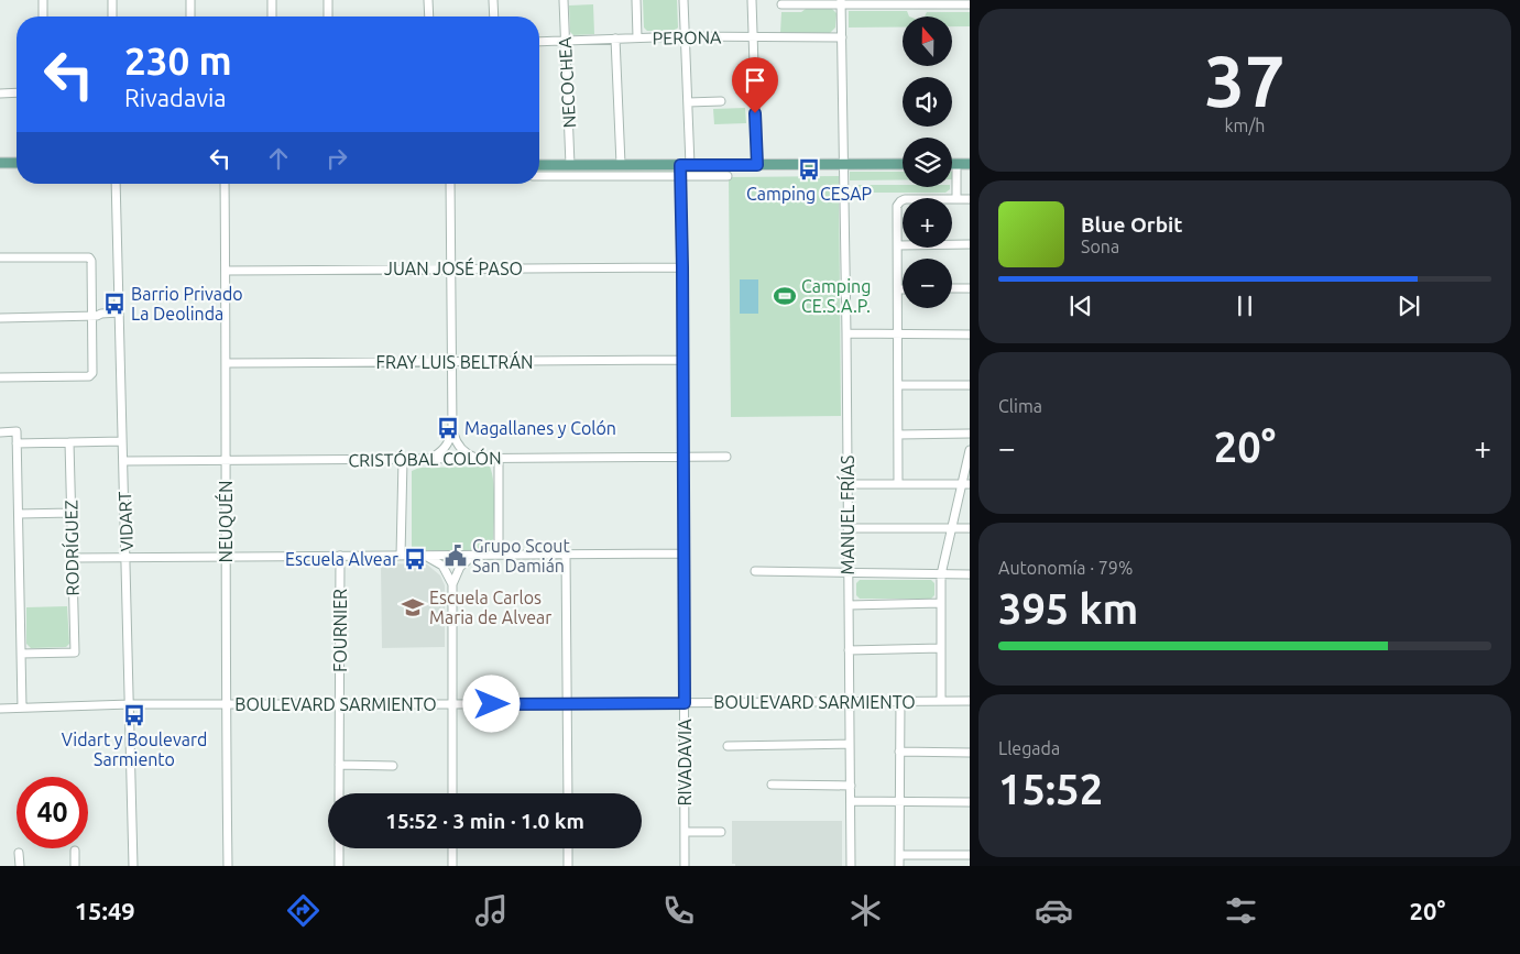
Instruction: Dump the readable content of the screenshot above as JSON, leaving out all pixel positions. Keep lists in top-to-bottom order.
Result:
{
  "streets": {
    "street": [
      "PERONA",
      "NECOCHEA",
      "JUAN JOSÉ PASO",
      "FRAY LUIS BELTRÁN",
      "CRISTÓBAL COLÓN",
      "MANUEL FRÍAS",
      "VIDART",
      "NEUQUÉN",
      "RODRÍGUEZ",
      "FOURNIER",
      "BOULEVARD SARMIENTO",
      "RIVADAVIA"
    ]
  },
  "crossings": [
    ["PERONA", "NECOCHEA"],
    ["PERONA", "MANUEL FRÍAS"],
    ["PERONA", "RIVADAVIA"],
    ["JUAN JOSÉ PASO", "NEUQUÉN"],
    ["JUAN JOSÉ PASO", "RIVADAVIA"],
    ["FRAY LUIS BELTRÁN", "NEUQUÉN"],
    ["FRAY LUIS BELTRÁN", "RIVADAVIA"],
    ["CRISTÓBAL COLÓN", "VIDART"],
    ["CRISTÓBAL COLÓN", "NEUQUÉN"],
    ["CRISTÓBAL COLÓN", "RIVADAVIA"],
    ["MANUEL FRÍAS", "BOULEVARD SARMIENTO"],
    ["VIDART", "BOULEVARD SARMIENTO"],
    ["NEUQUÉN", "BOULEVARD SARMIENTO"],
    ["FOURNIER", "BOULEVARD SARMIENTO"],
    ["BOULEVARD SARMIENTO", "RIVADAVIA"]
  ],
  "places": {
    "bus stop": [
      "Camping CESAP",
      "Barrio Privado La Deolinda",
      "Magallanes y Colón",
      "Escuela Alvear",
      "Vidart y Boulevard Sarmiento"
    ],
    "sports": ["Camping CE.S.A.P."],
    "public building": ["Grupo Scout San Damián"],
    "school or university": ["Escuela Carlos Maria de Alvear"]
  },
  "north": "top",
  "page": {
    "tile": [
      ["37", "km/h"],
      "Clima",
      ["Autonomía · 79%", "395 km"],
      ["Llegada", "15:52"]
    ],
    "map_buttons": ["+", "−"],
    "turn": ["230 m", "Rivadavia"],
    "song": ["Blue Orbit", "Sona"],
    "heat": ["−", "20°", "+"],
    "limit": "40",
    "trip": "15:52 · 3 min · 1.0 km",
    "tabs": ["15:49", "20°"]
  }
}
